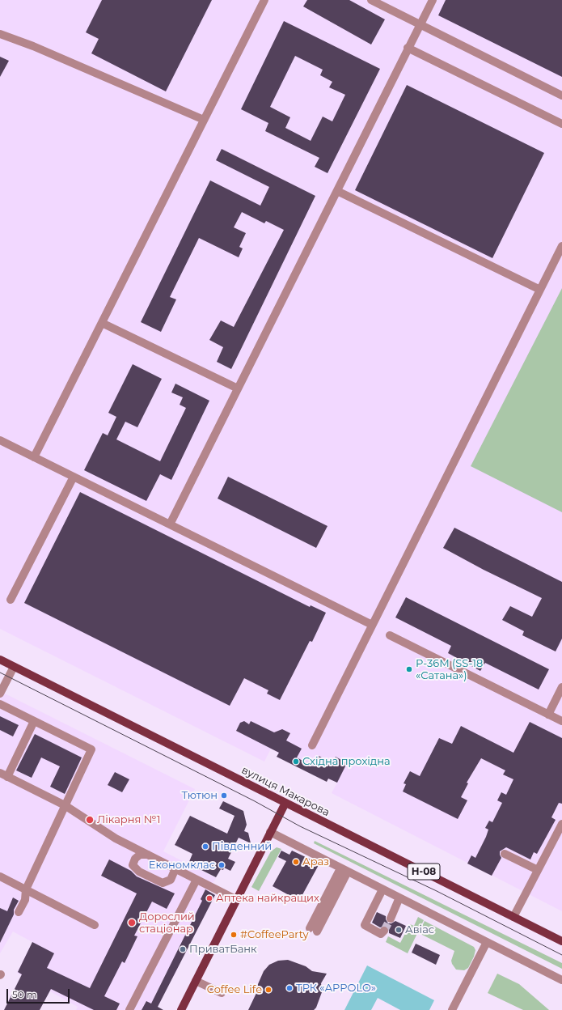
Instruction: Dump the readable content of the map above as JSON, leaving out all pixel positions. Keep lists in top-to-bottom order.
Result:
{
  "streets": {
    "main road": ["вулиця Макарова", "Н-08"]
  },
  "places": [
    "Р-36М (SS-18 «Сатана»)",
    "Східна прохідна",
    "Тютюн",
    "Лікарня №1",
    "Південний",
    "Араз",
    "Економклас",
    "Аптека найкращих",
    "Дорослий стаціонар",
    "Авіас",
    "#CoffeeParty",
    "ПриватБанк",
    "ТРК «APPOLO»",
    "Coffee Life"
  ],
  "scale_bar": "50 m"
}
